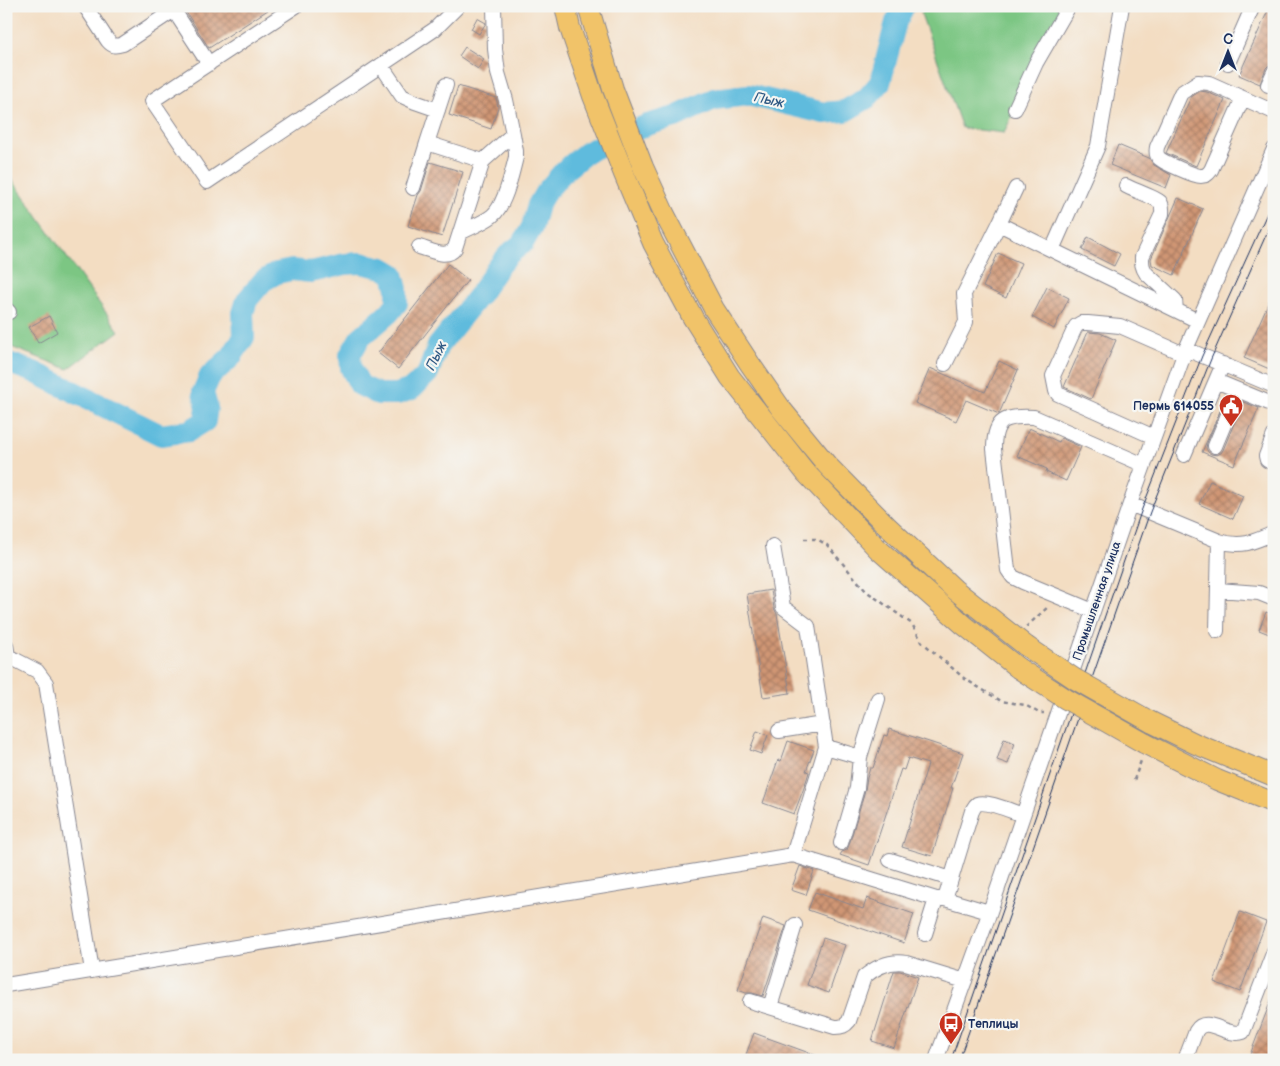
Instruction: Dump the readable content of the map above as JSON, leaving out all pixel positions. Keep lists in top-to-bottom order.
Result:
{
  "streets": {
    "street": ["Промышленная улица"]
  },
  "water": ["Пыж"],
  "places": {
    "public building": ["Пермь 614055"],
    "bus stop": ["Теплицы"]
  },
  "north": "top"
}
